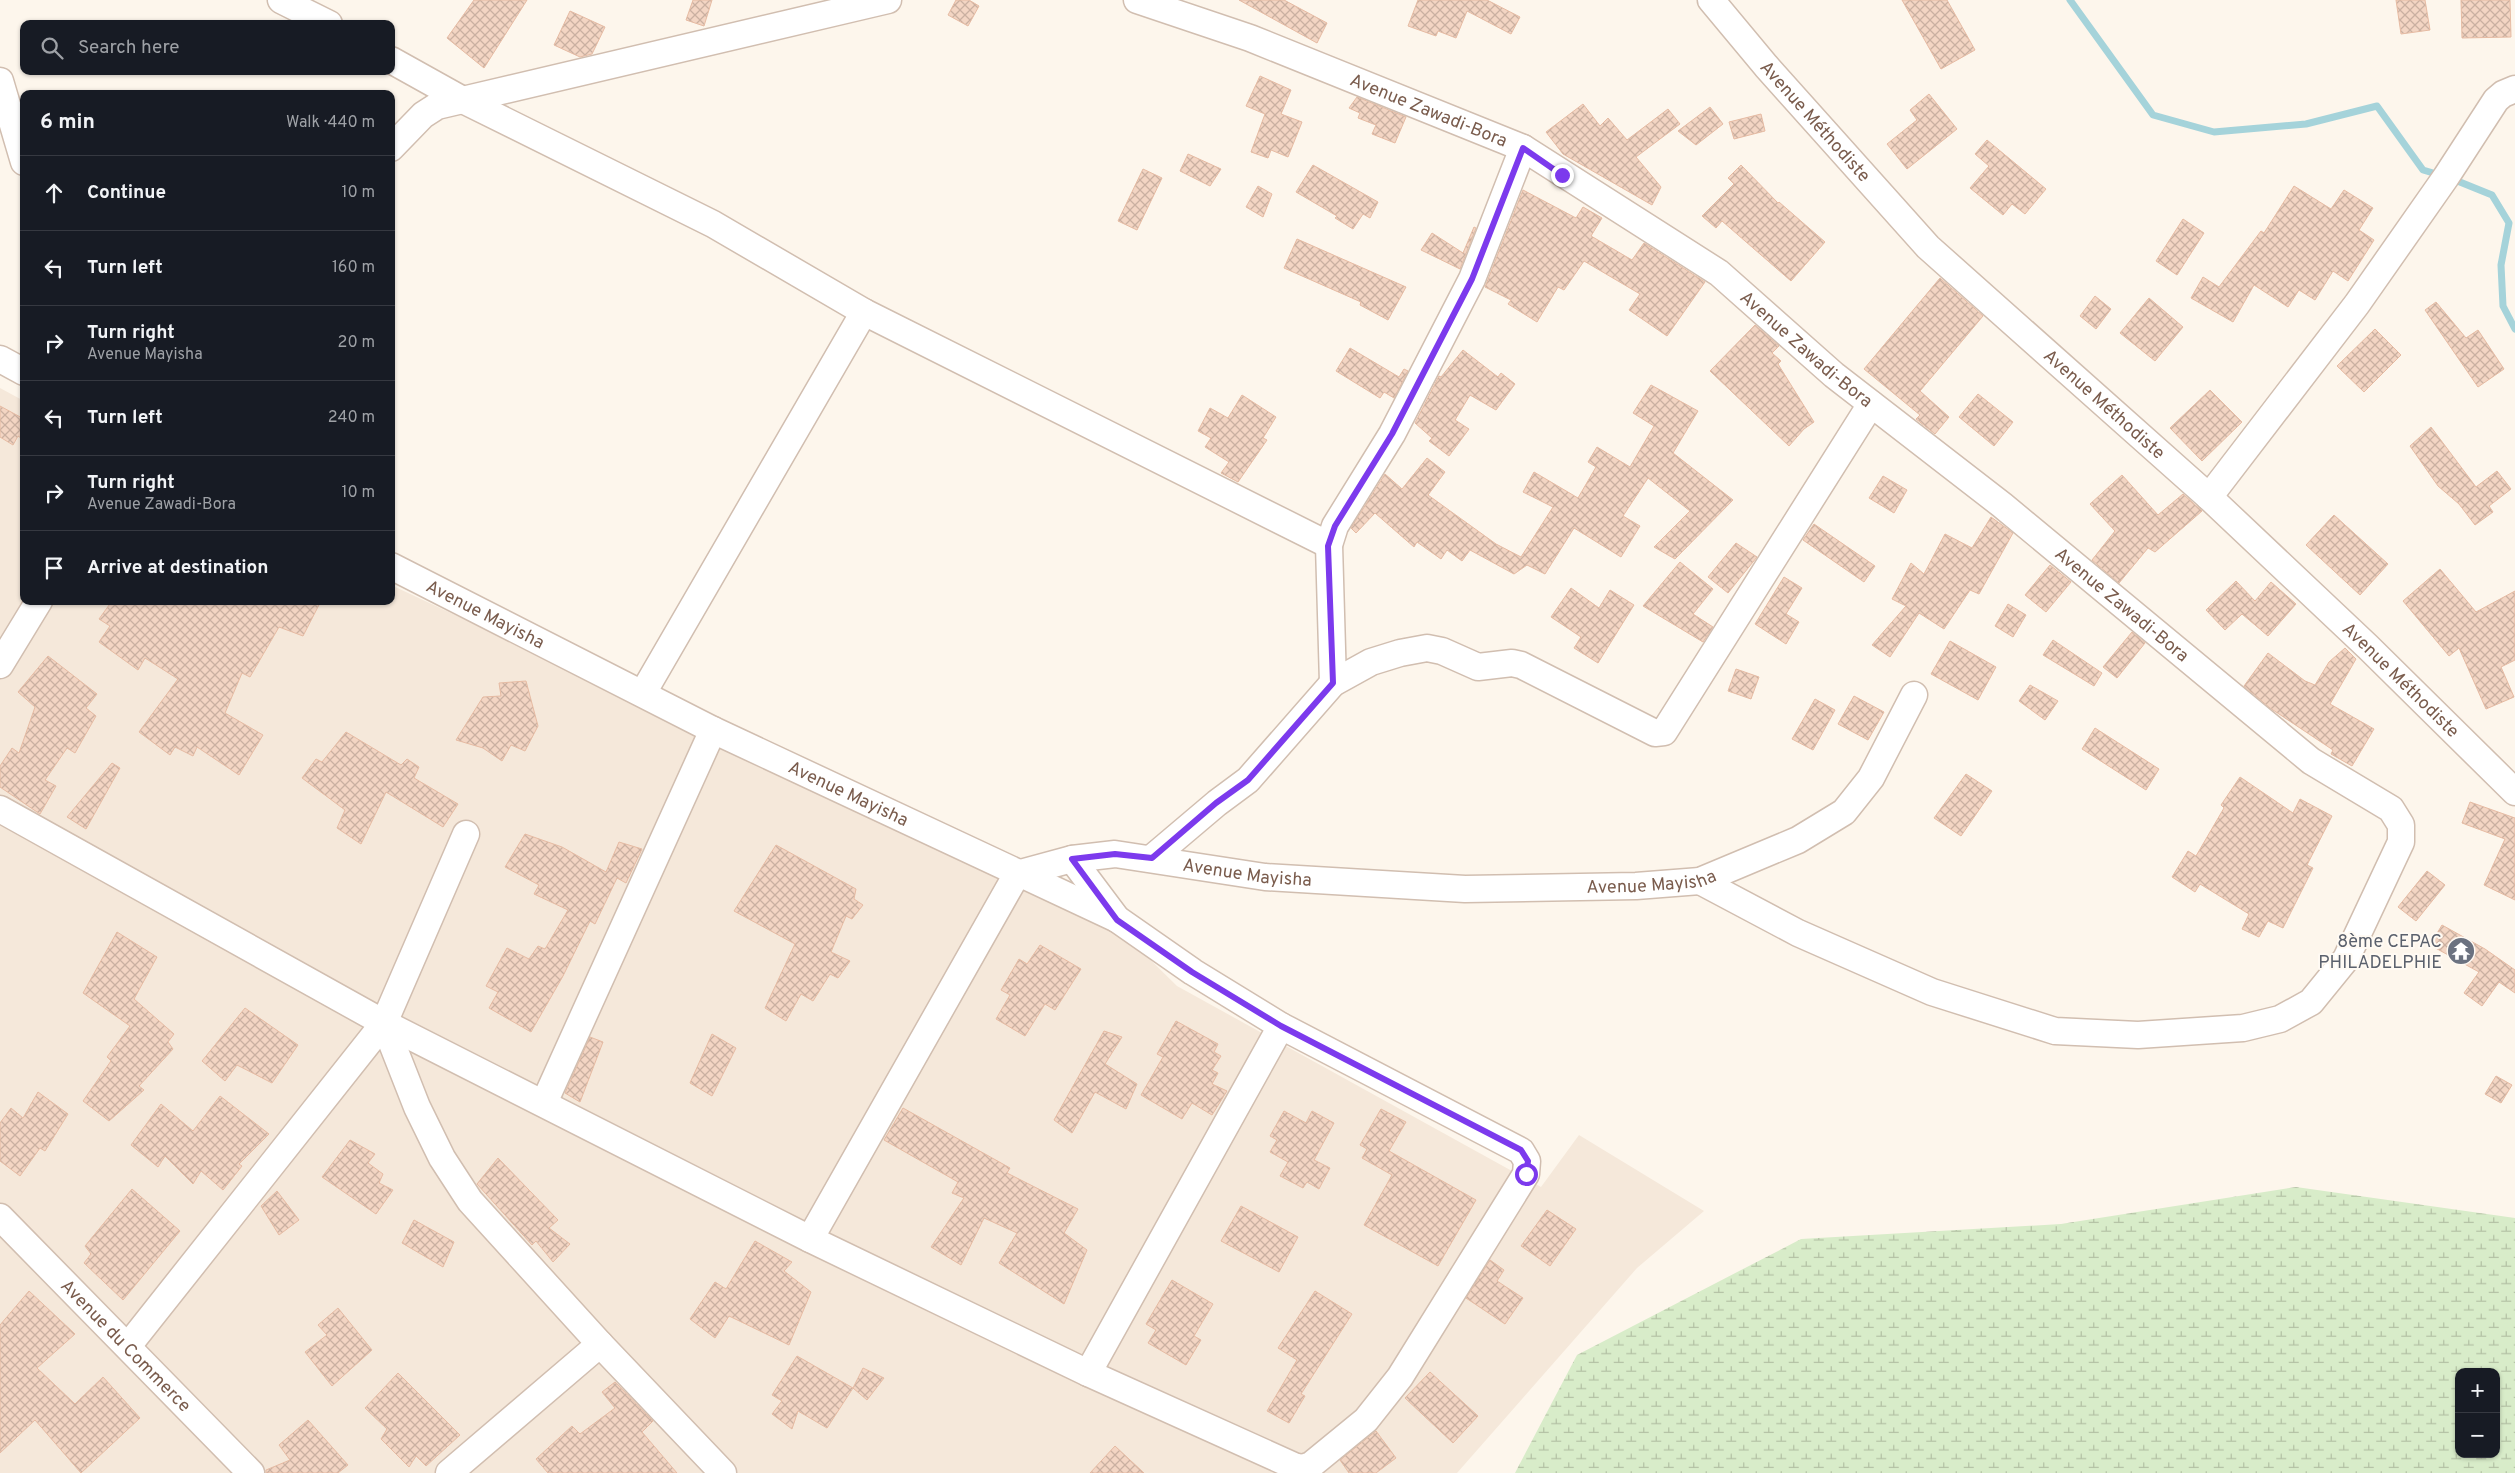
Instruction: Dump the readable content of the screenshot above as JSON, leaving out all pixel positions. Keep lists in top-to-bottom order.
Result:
{
  "streets": {
    "street": [
      "Avenue Zawadi-Bora",
      "Avenue Méthodiste",
      "Avenue Mayisha",
      "Avenue du Commerce"
    ]
  },
  "crossings": [
    ["Avenue Zawadi-Bora", "Avenue Mayisha"]
  ],
  "places": {
    "temple": ["8ème CEPAC PHILADELPHIE"]
  },
  "page": {
    "search": "Search here",
    "heading": ["6 min", "Walk · 440 m"],
    "list": [
      ["Continue", "10 m"],
      ["Turn left", "160 m"],
      ["Turn right", "Avenue Mayisha", "20 m"],
      ["Turn left", "240 m"],
      ["Turn right", "Avenue Zawadi-Bora", "10 m"],
      "Arrive at destination"
    ],
    "map_buttons": ["+", "−"]
  }
}
